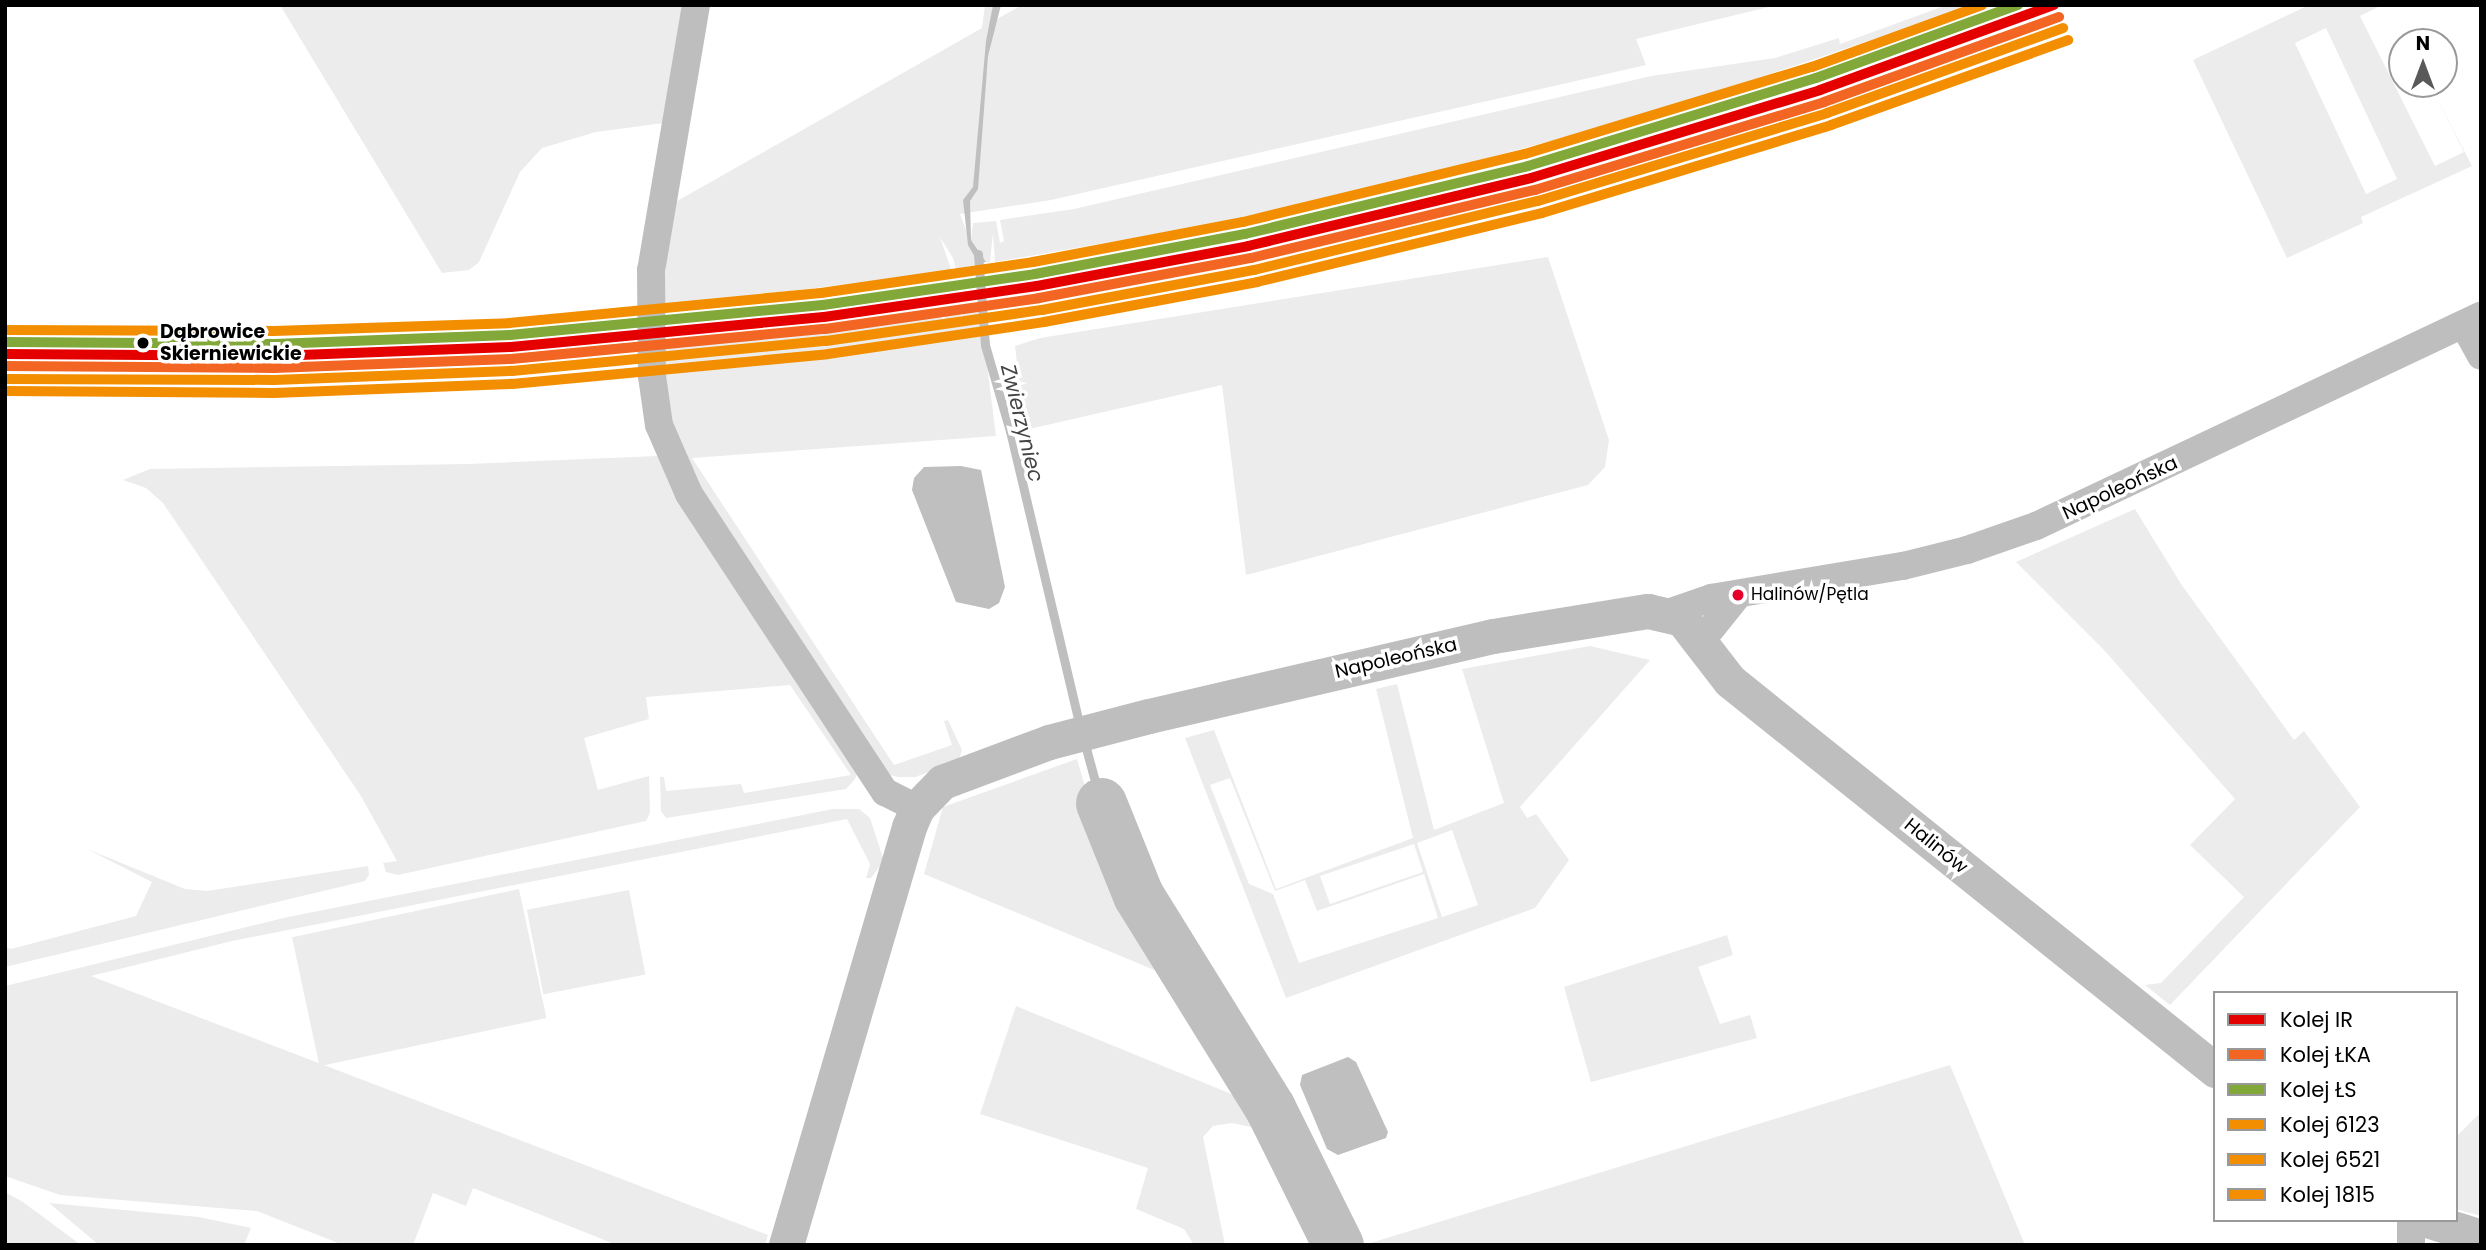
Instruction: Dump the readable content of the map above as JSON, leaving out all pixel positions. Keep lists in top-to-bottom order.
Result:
{
  "streets": {
    "street": ["Napoleońska", "Halinów"]
  },
  "crossings": [
    ["Napoleońska", "Halinów"]
  ],
  "water": ["Zwierzyniec"],
  "places": ["Dąbrowice Skierniewickie", "Halinów/Pętla"],
  "lines": [
    "rail line IR",
    "rail line ŁS",
    "rail line 6521",
    "rail line ŁKA",
    "rail line 6123",
    "rail line 1815"
  ],
  "legend": [
    "Kolej IR",
    "Kolej ŁKA",
    "Kolej ŁS",
    "Kolej 6123",
    "Kolej 6521",
    "Kolej 1815"
  ],
  "north": "top"
}
